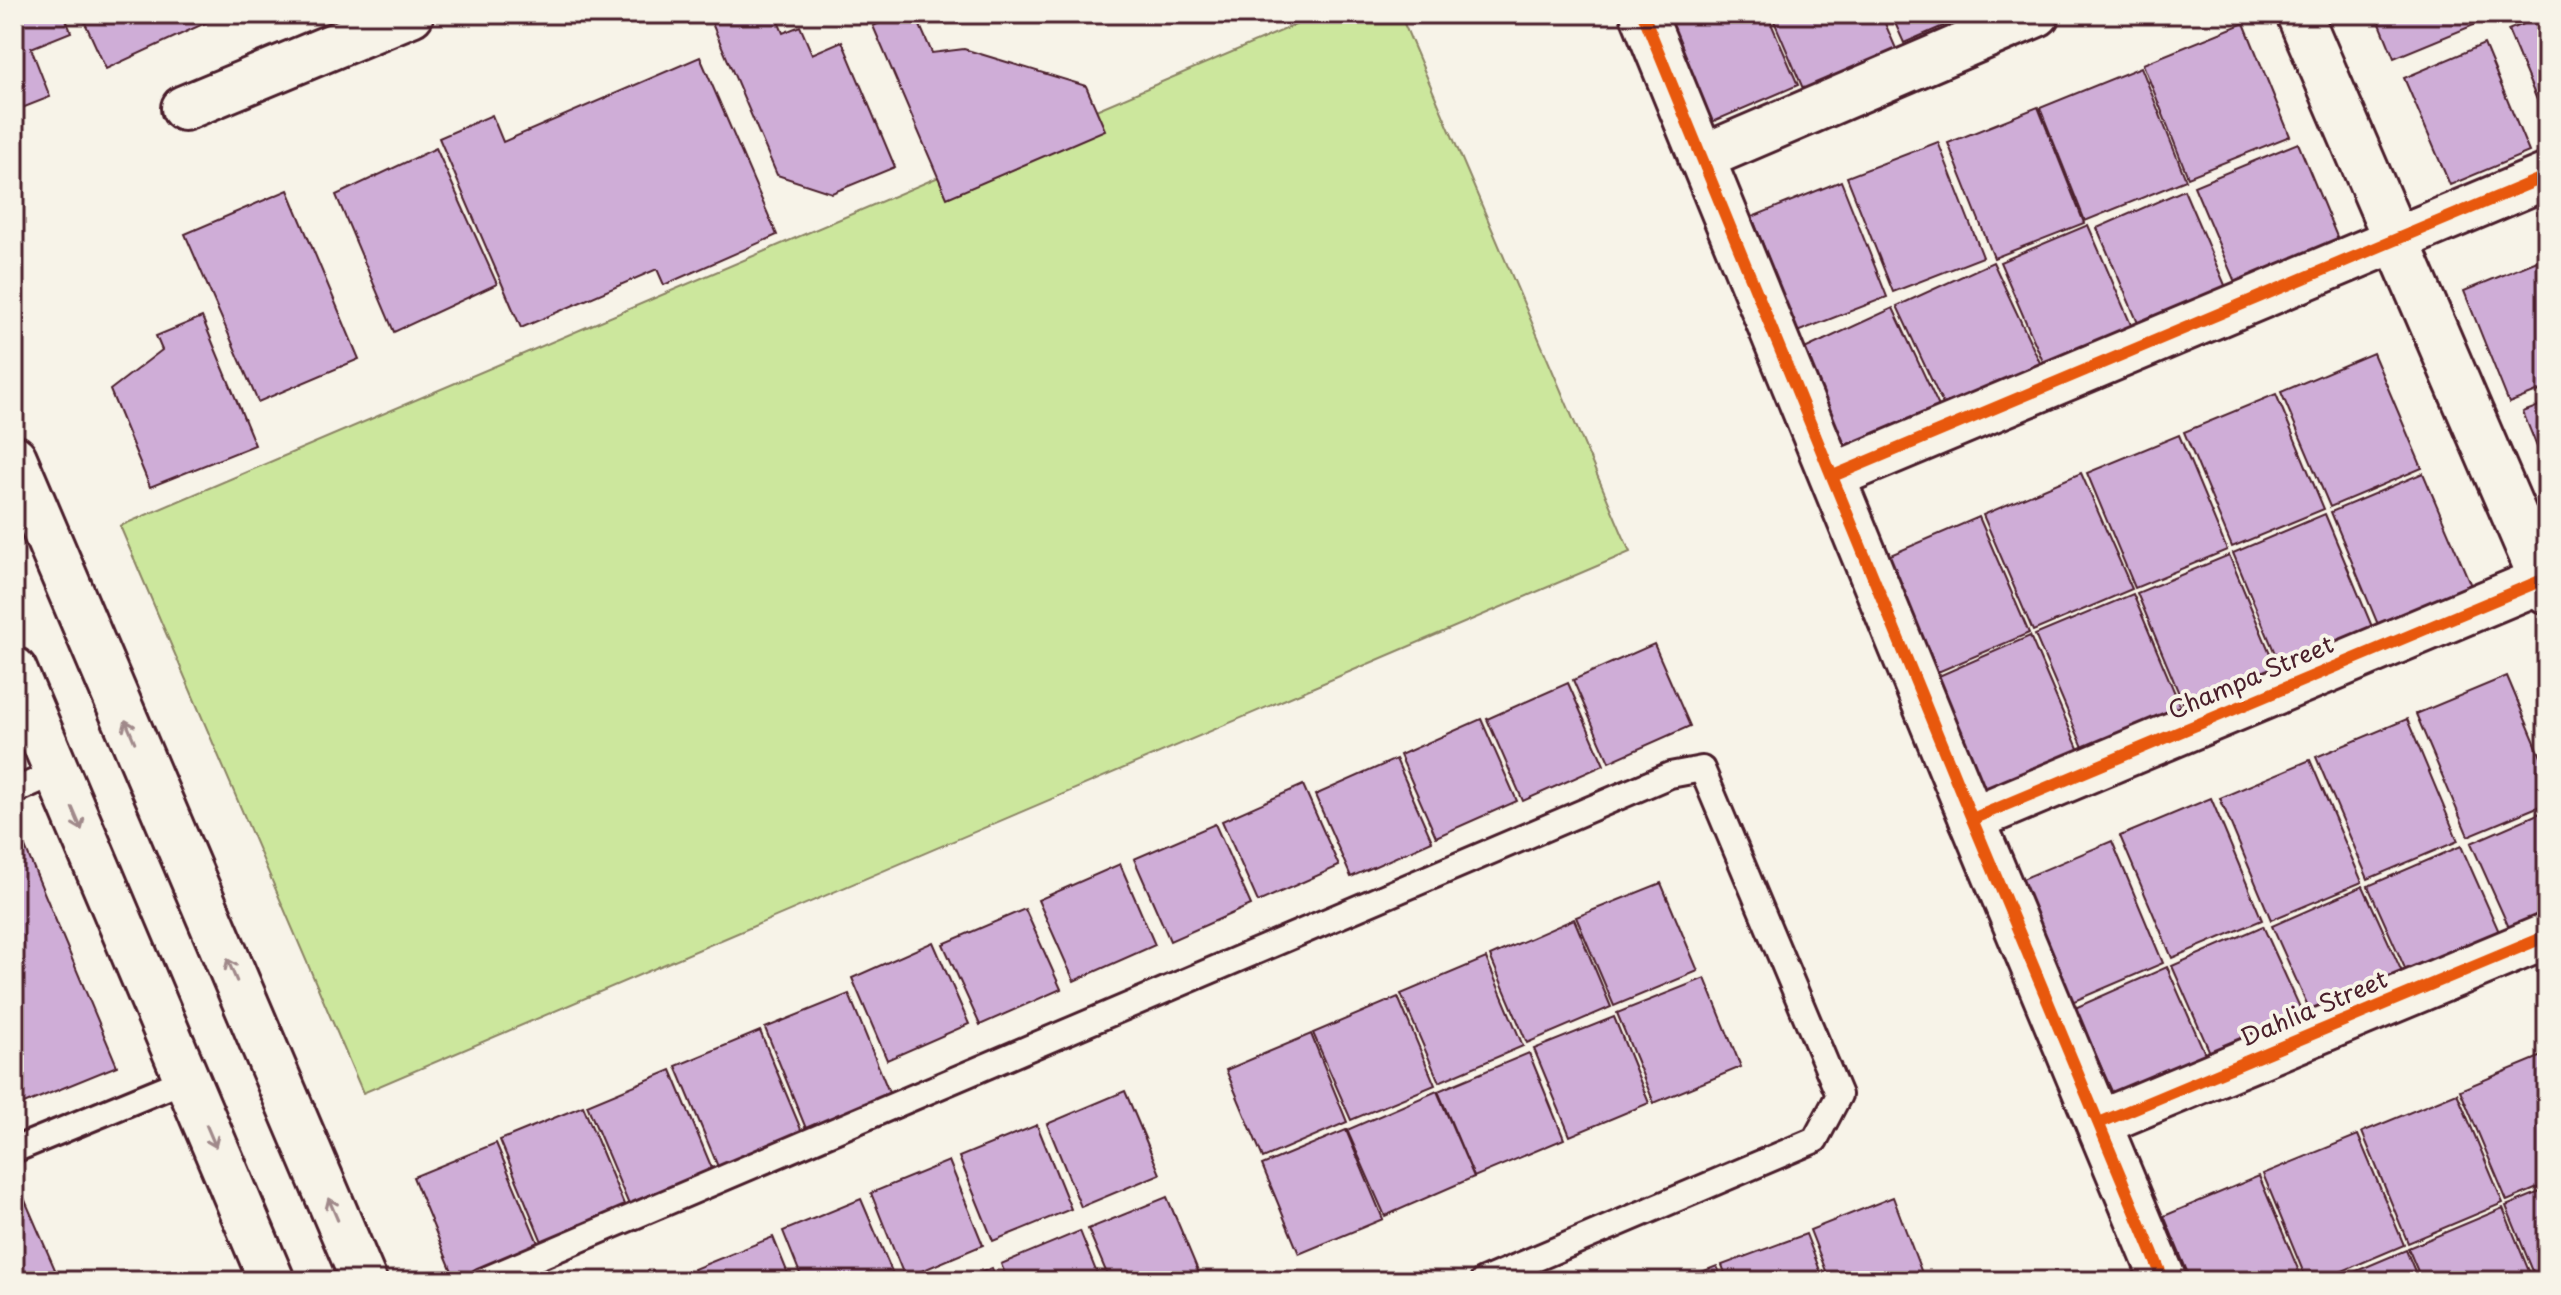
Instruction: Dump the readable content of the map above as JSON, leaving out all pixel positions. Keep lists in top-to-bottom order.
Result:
{
  "streets": {
    "street": ["Champa Street", "Dahlia Street"]
  }
}
